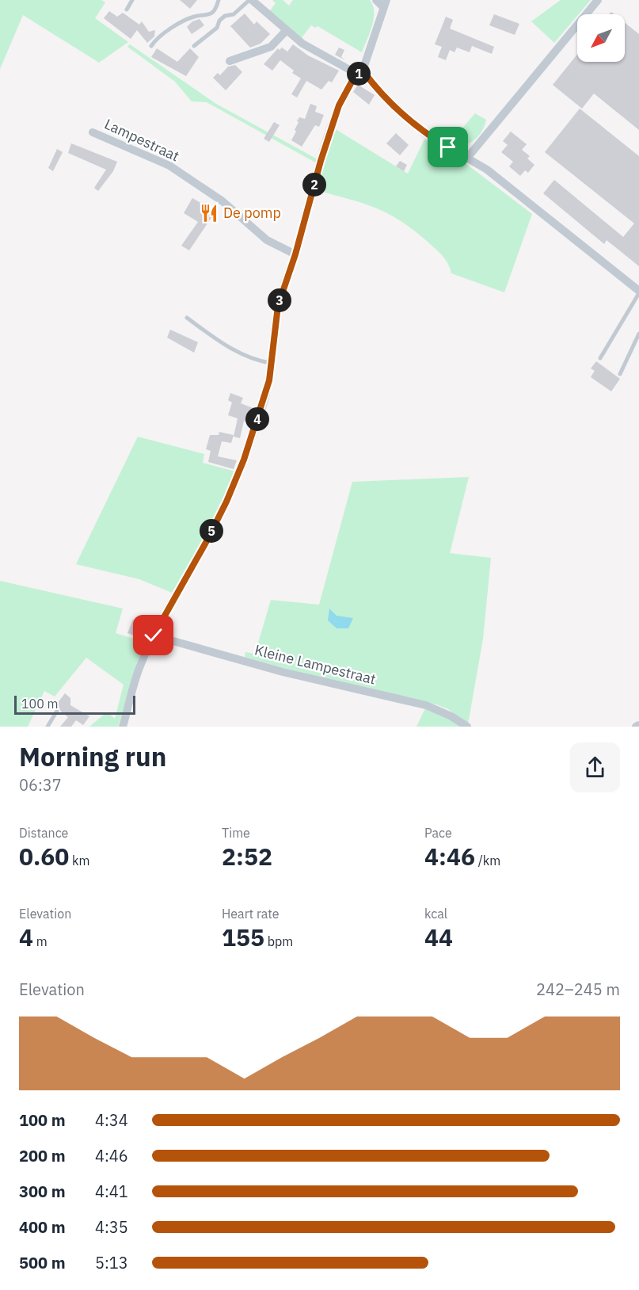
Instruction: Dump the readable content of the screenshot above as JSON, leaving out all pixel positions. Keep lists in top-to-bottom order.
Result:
{
  "streets": {
    "street": ["Lampestraat", "Kleine Lampestraat"]
  },
  "places": {
    "restaurant": ["De pomp"]
  },
  "scale_bar": "100 m",
  "north": "bottom left",
  "page": {
    "pins": [
      "1",
      "2",
      "3",
      "4",
      "5"
    ],
    "scale": "100 m",
    "heading": ["Morning run", "06:37"],
    "stats": [
      ["Distance", "0.60 km"],
      ["Time", "2:52"],
      ["Pace", "4:46 /km"],
      ["Elevation", "4 m"],
      ["Heart rate", "155 bpm"],
      ["kcal", "44"]
    ],
    "chart": ["Elevation", "242–245 m"],
    "list": [
      {
        "name": "100 m",
        "note": "4:34"
      },
      {
        "name": "200 m",
        "note": "4:46"
      },
      {
        "name": "300 m",
        "note": "4:41"
      },
      {
        "name": "400 m",
        "note": "4:35"
      },
      {
        "name": "500 m",
        "note": "5:13"
      }
    ]
  }
}
